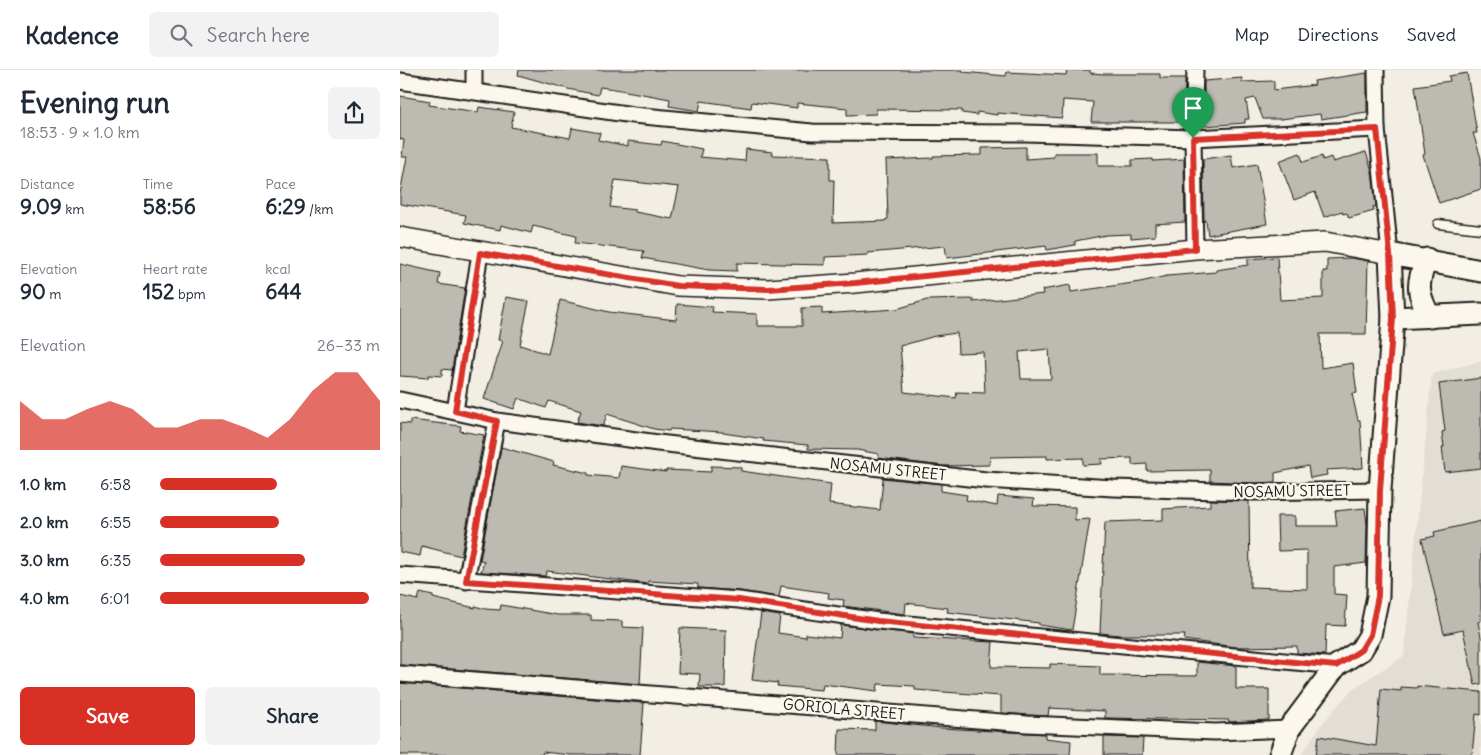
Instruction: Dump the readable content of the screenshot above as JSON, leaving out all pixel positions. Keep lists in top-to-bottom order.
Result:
{
  "streets": {
    "street": ["NOSAMU STREET", "GORIOLA STREET"]
  },
  "page": {
    "header": "Kadence",
    "search": "Search here",
    "nav": ["Map", "Directions", "Saved"],
    "heading": ["Evening run", "18:53 · 9 × 1.0 km"],
    "stats": [
      ["Distance", "9.09 km"],
      ["Time", "58:56"],
      ["Pace", "6:29 /km"],
      ["Elevation", "90 m"],
      ["Heart rate", "152 bpm"],
      ["kcal", "644"]
    ],
    "chart": ["Elevation", "26–33 m"],
    "list": [
      {
        "name": "1.0 km",
        "note": "6:58"
      },
      {
        "name": "2.0 km",
        "note": "6:55"
      },
      {
        "name": "3.0 km",
        "note": "6:35"
      },
      {
        "name": "4.0 km",
        "note": "6:01"
      }
    ],
    "buttons": ["Save", "Share"]
  }
}
